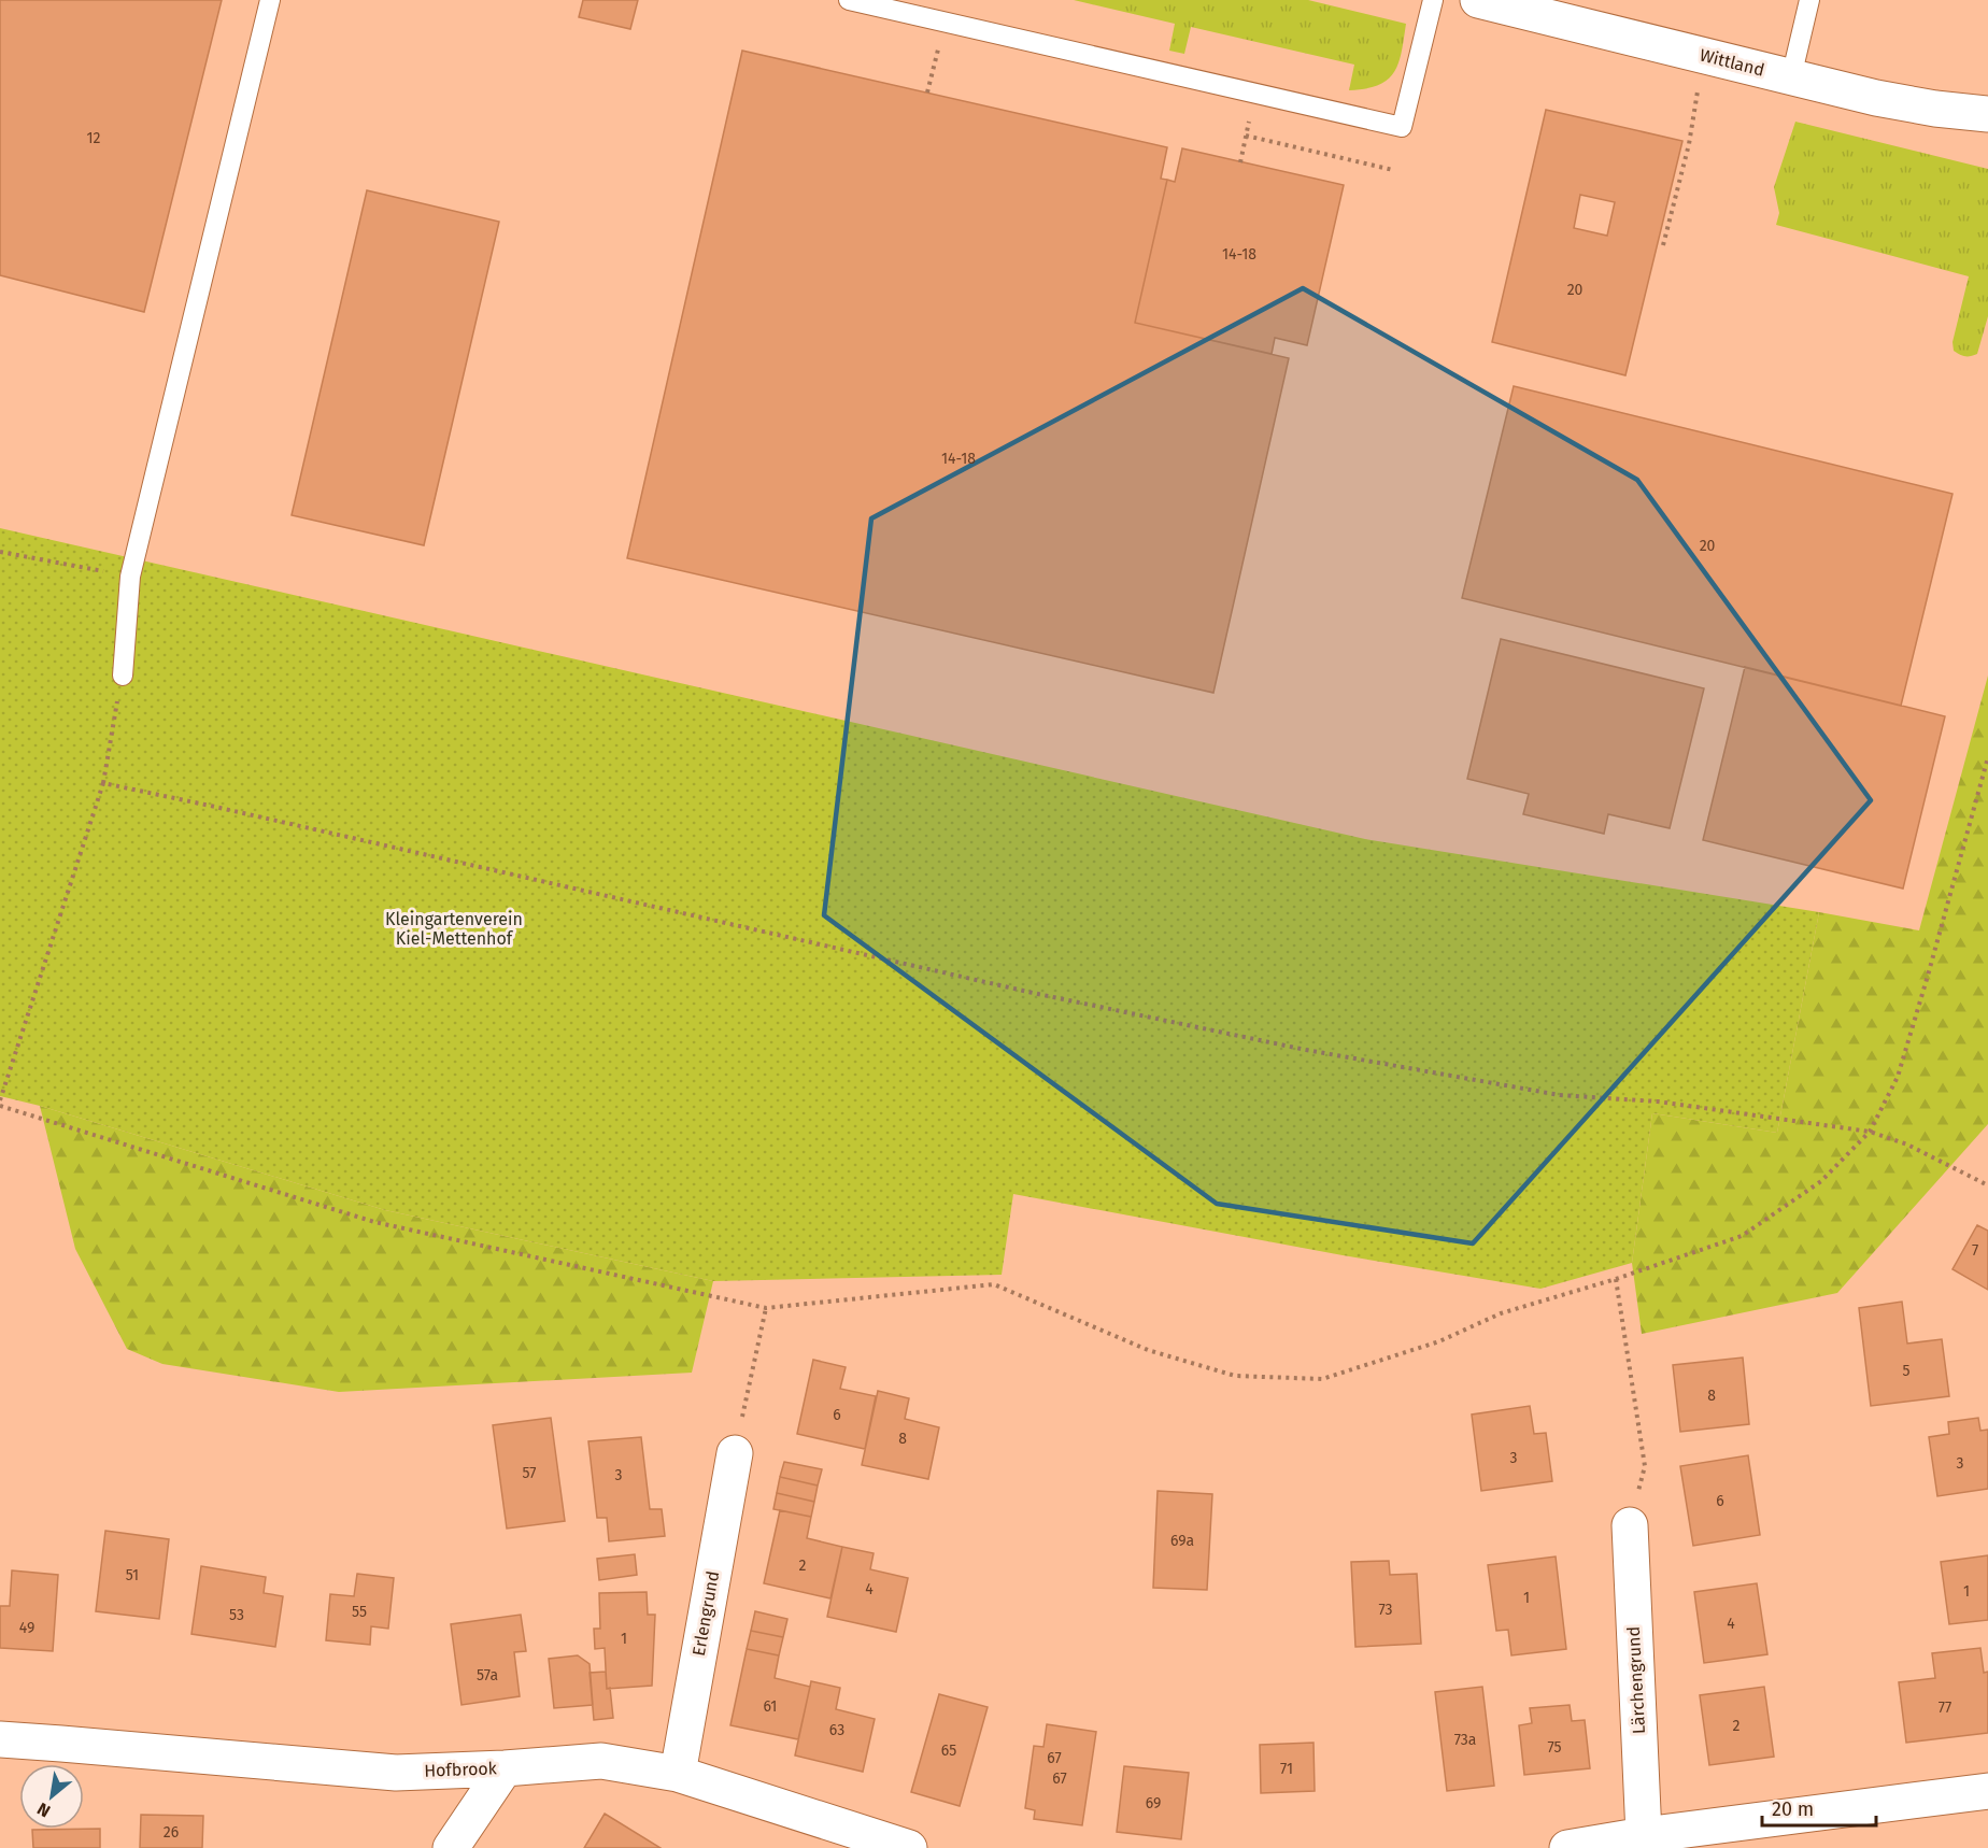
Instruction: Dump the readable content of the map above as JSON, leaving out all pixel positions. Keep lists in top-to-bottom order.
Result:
{
  "streets": {
    "street": [
      "Wittland",
      "Erlengrund",
      "Lärchengrund",
      "Hofbrook"
    ]
  },
  "crossings": [
    ["Erlengrund", "Hofbrook"]
  ],
  "parks": ["Kleingartenverein Kiel-Mettenhof"],
  "house_numbers": [
    "12",
    "14-18",
    "20",
    "14-18",
    "20",
    "7",
    "5",
    "8",
    "6",
    "8",
    "3",
    "3",
    "57",
    "3",
    "6",
    "69a",
    "2",
    "51",
    "4",
    "1",
    "1",
    "73",
    "55",
    "53",
    "4",
    "49",
    "1",
    "57a",
    "61",
    "77",
    "2",
    "63",
    "73a",
    "75",
    "65",
    "67",
    "71",
    "67",
    "69",
    "26"
  ],
  "scale_bar": "20 m",
  "north": "bottom left"
}
